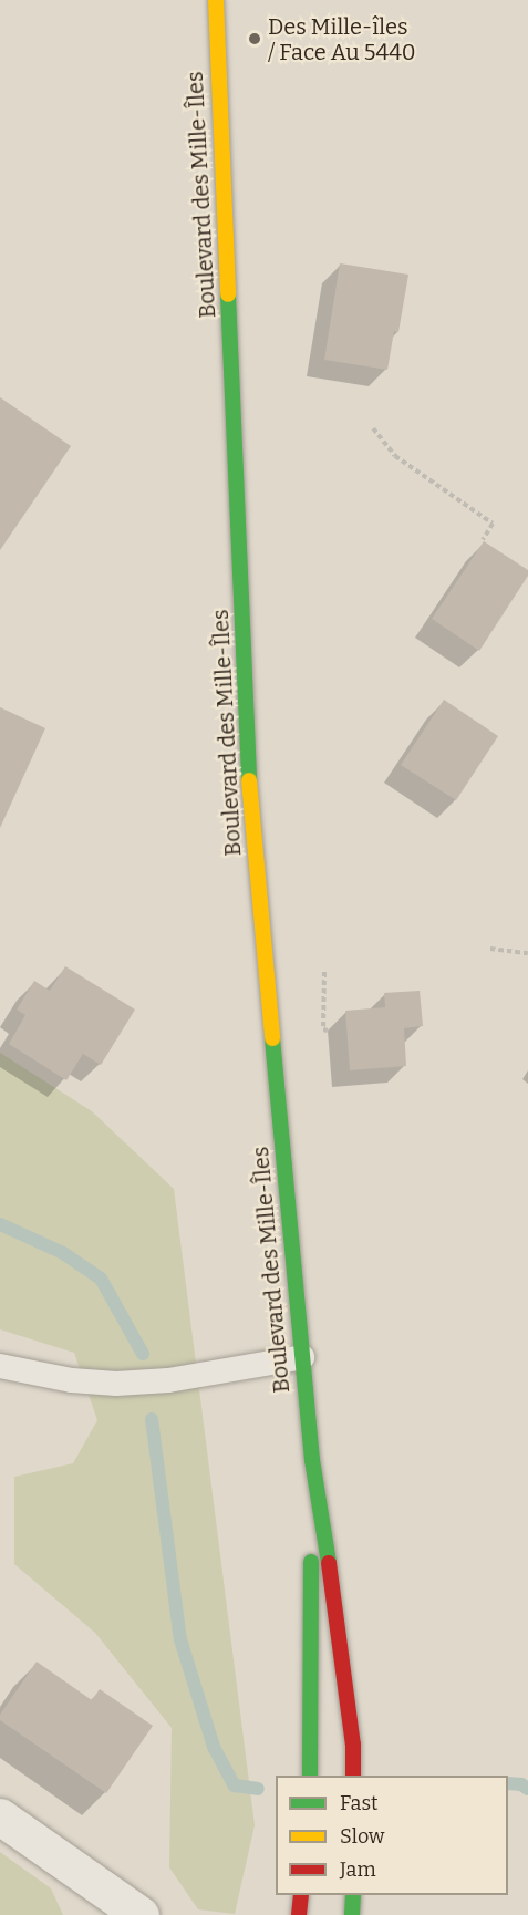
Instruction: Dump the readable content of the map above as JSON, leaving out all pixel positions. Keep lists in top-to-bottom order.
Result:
{
  "streets": {
    "street": ["Boulevard des Mille-Îles"]
  },
  "places": ["Des Mille-îles / Face Au 5440"],
  "legend": ["Fast", "Slow", "Jam"]
}
